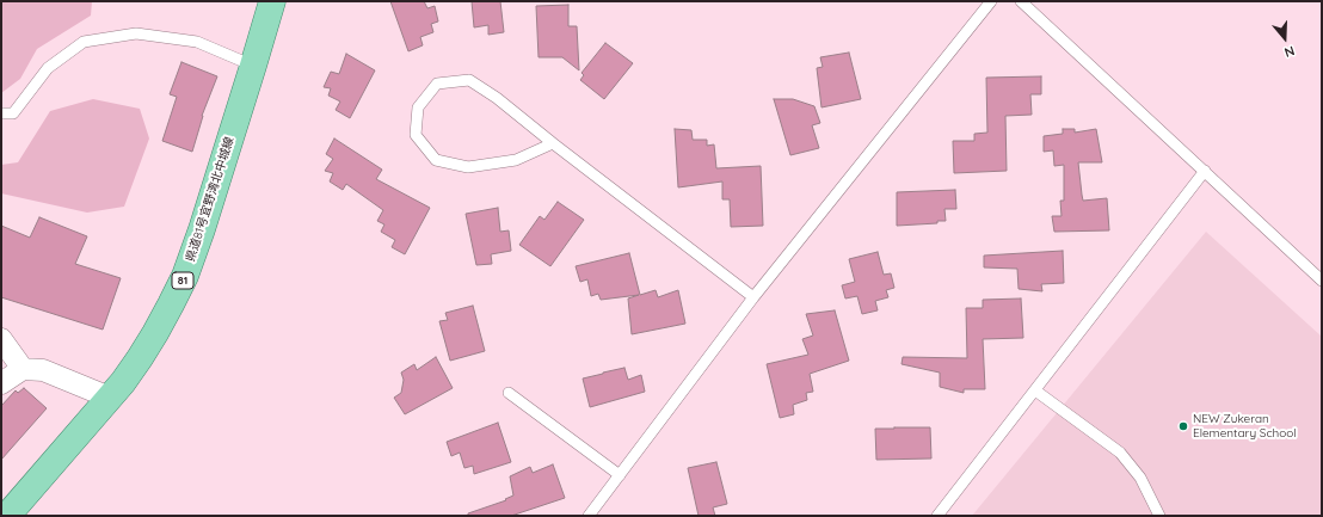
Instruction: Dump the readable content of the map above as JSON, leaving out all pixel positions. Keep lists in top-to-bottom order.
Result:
{
  "streets": {
    "main road": ["県道81号宜野湾北中城線", "81"]
  },
  "places": ["NEW Zukeran Elementary School"],
  "north": "bottom"
}
